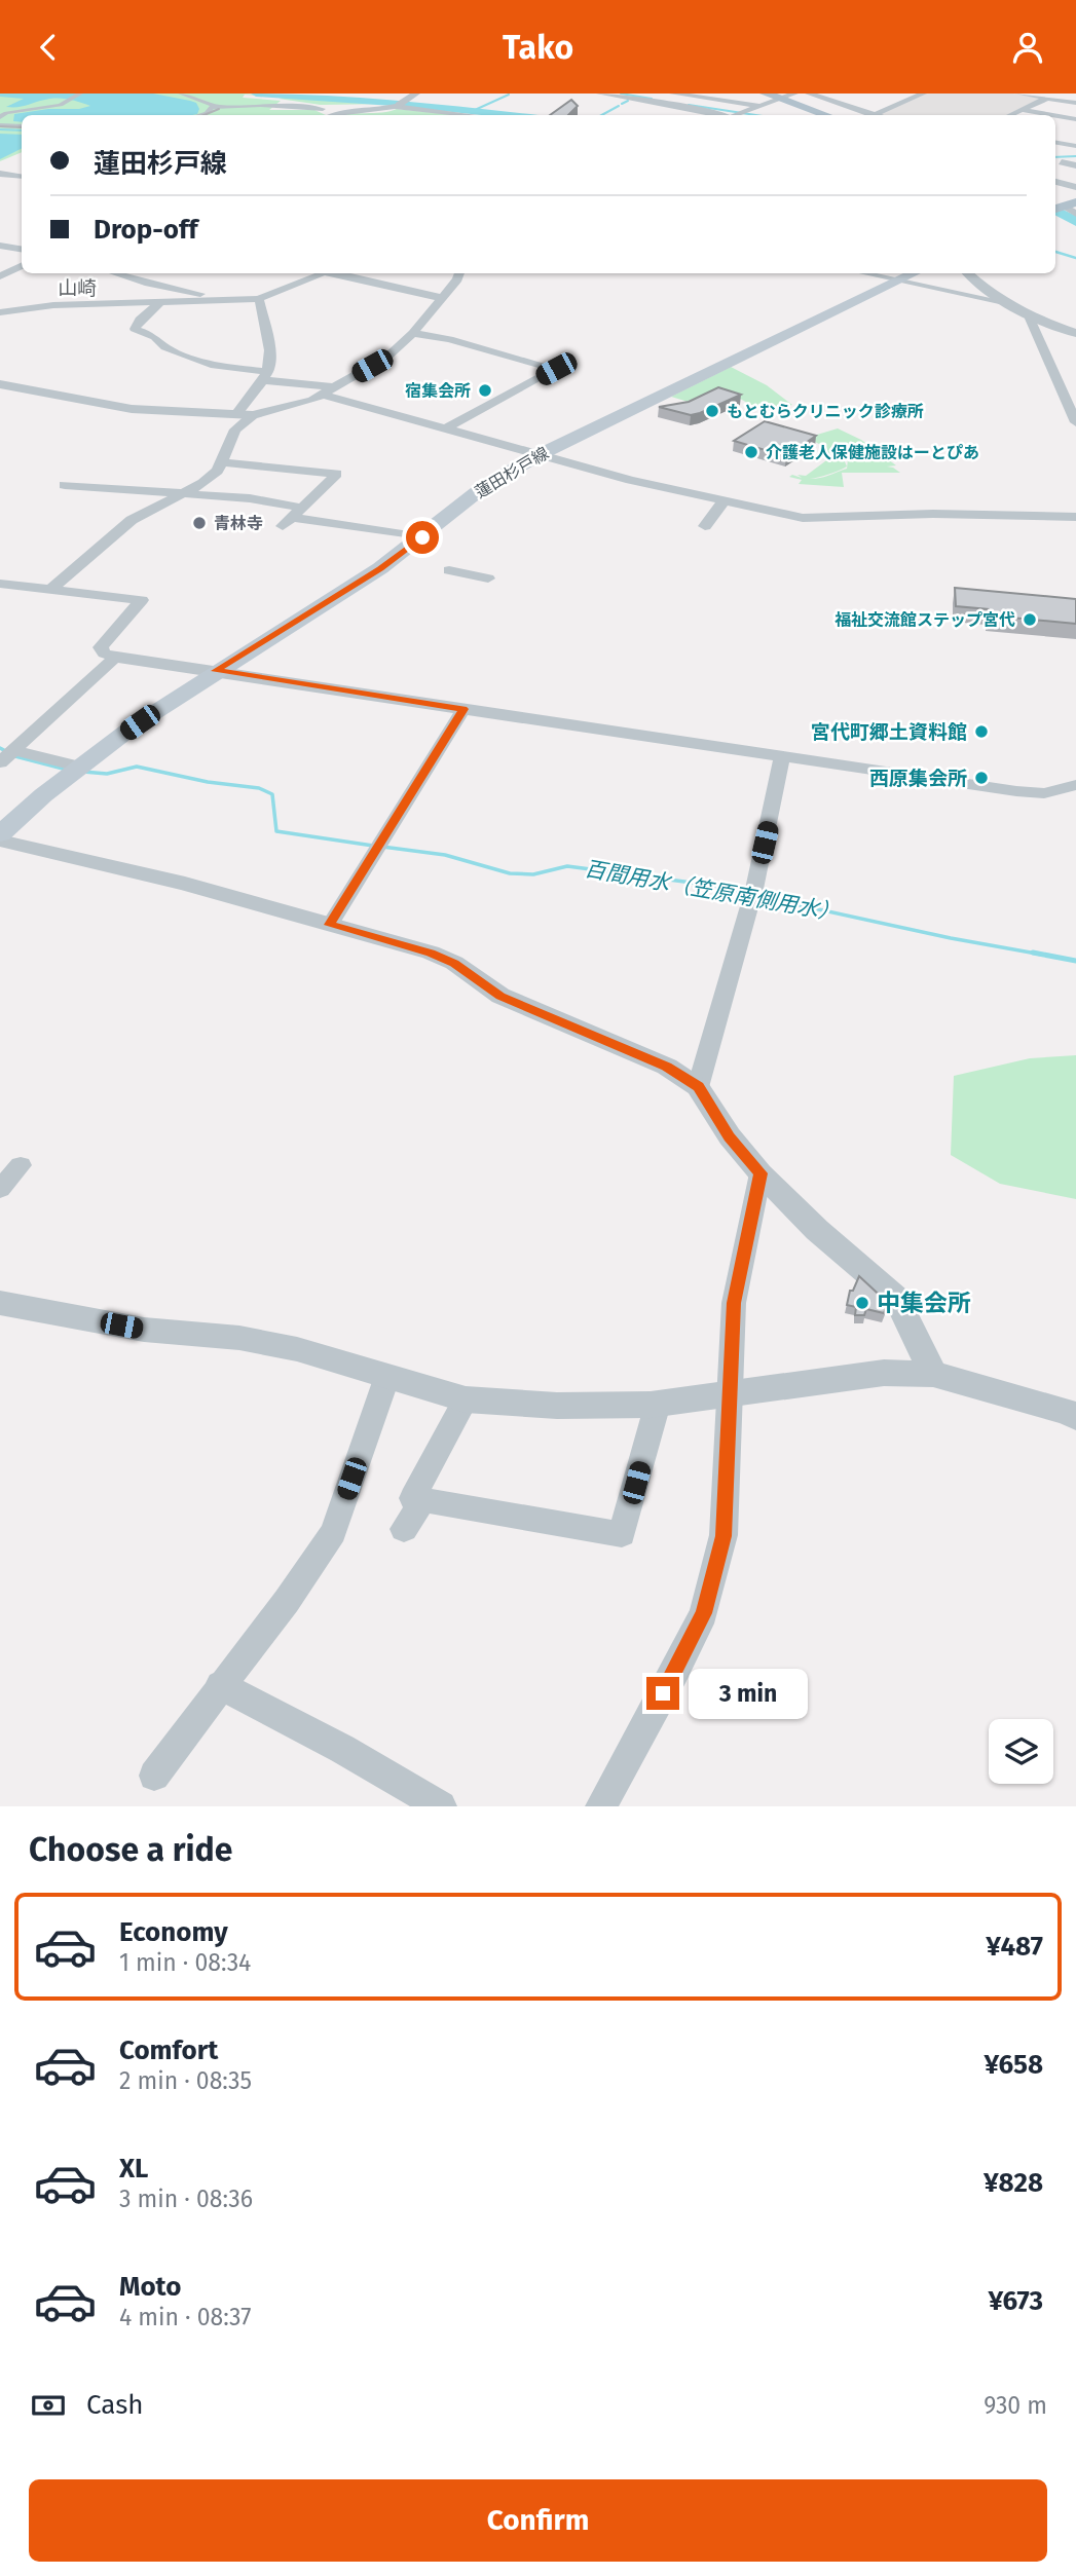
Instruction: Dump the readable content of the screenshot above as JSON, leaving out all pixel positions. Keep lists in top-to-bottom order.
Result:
{
  "streets": {
    "main road": ["蓮田杉戸線"]
  },
  "districts": ["山崎"],
  "water": ["百間用水（笠原南側用水）"],
  "places": [
    "宿集会所",
    "もとむらクリニック診療所",
    "介護老人保健施設はーとぴあ",
    "青林寺",
    "福祉交流館ステップ宮代",
    "宮代町郷土資料館",
    "西原集会所",
    "中集会所"
  ],
  "page": {
    "header": "Tako",
    "banner": ["蓮田杉戸線", "Drop-off"],
    "bubble": "3 min",
    "heading": "Choose a ride",
    "list": [
      {
        "name": "Economy",
        "note": "1 min · 08:34",
        "value": "¥487"
      },
      {
        "name": "Comfort",
        "note": "2 min · 08:35",
        "value": "¥658"
      },
      {
        "name": "XL",
        "note": "3 min · 08:36",
        "value": "¥828"
      },
      {
        "name": "Moto",
        "note": "4 min · 08:37",
        "value": "¥673"
      }
    ],
    "pay": ["Cash", "930 m"],
    "buttons": "Confirm"
  }
}
